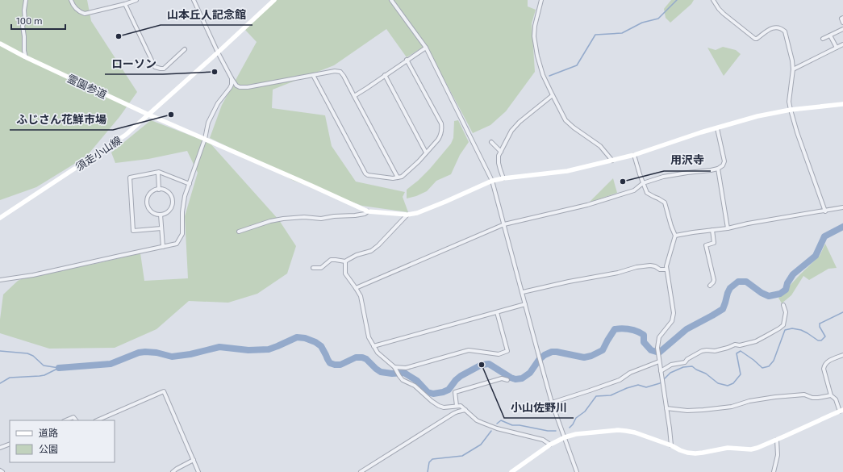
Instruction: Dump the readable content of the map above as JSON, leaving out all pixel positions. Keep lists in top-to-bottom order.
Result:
{
  "streets": {
    "street": ["霊園参道", "須走小山線"]
  },
  "crossings": [
    ["霊園参道", "須走小山線"]
  ],
  "places": [
    "山本丘人記念館",
    "ローソン",
    "ふじさん花鮮市場",
    "用沢寺",
    "小山佐野川"
  ],
  "legend": ["道路", "公園"],
  "scale_bar": "100 m"
}
